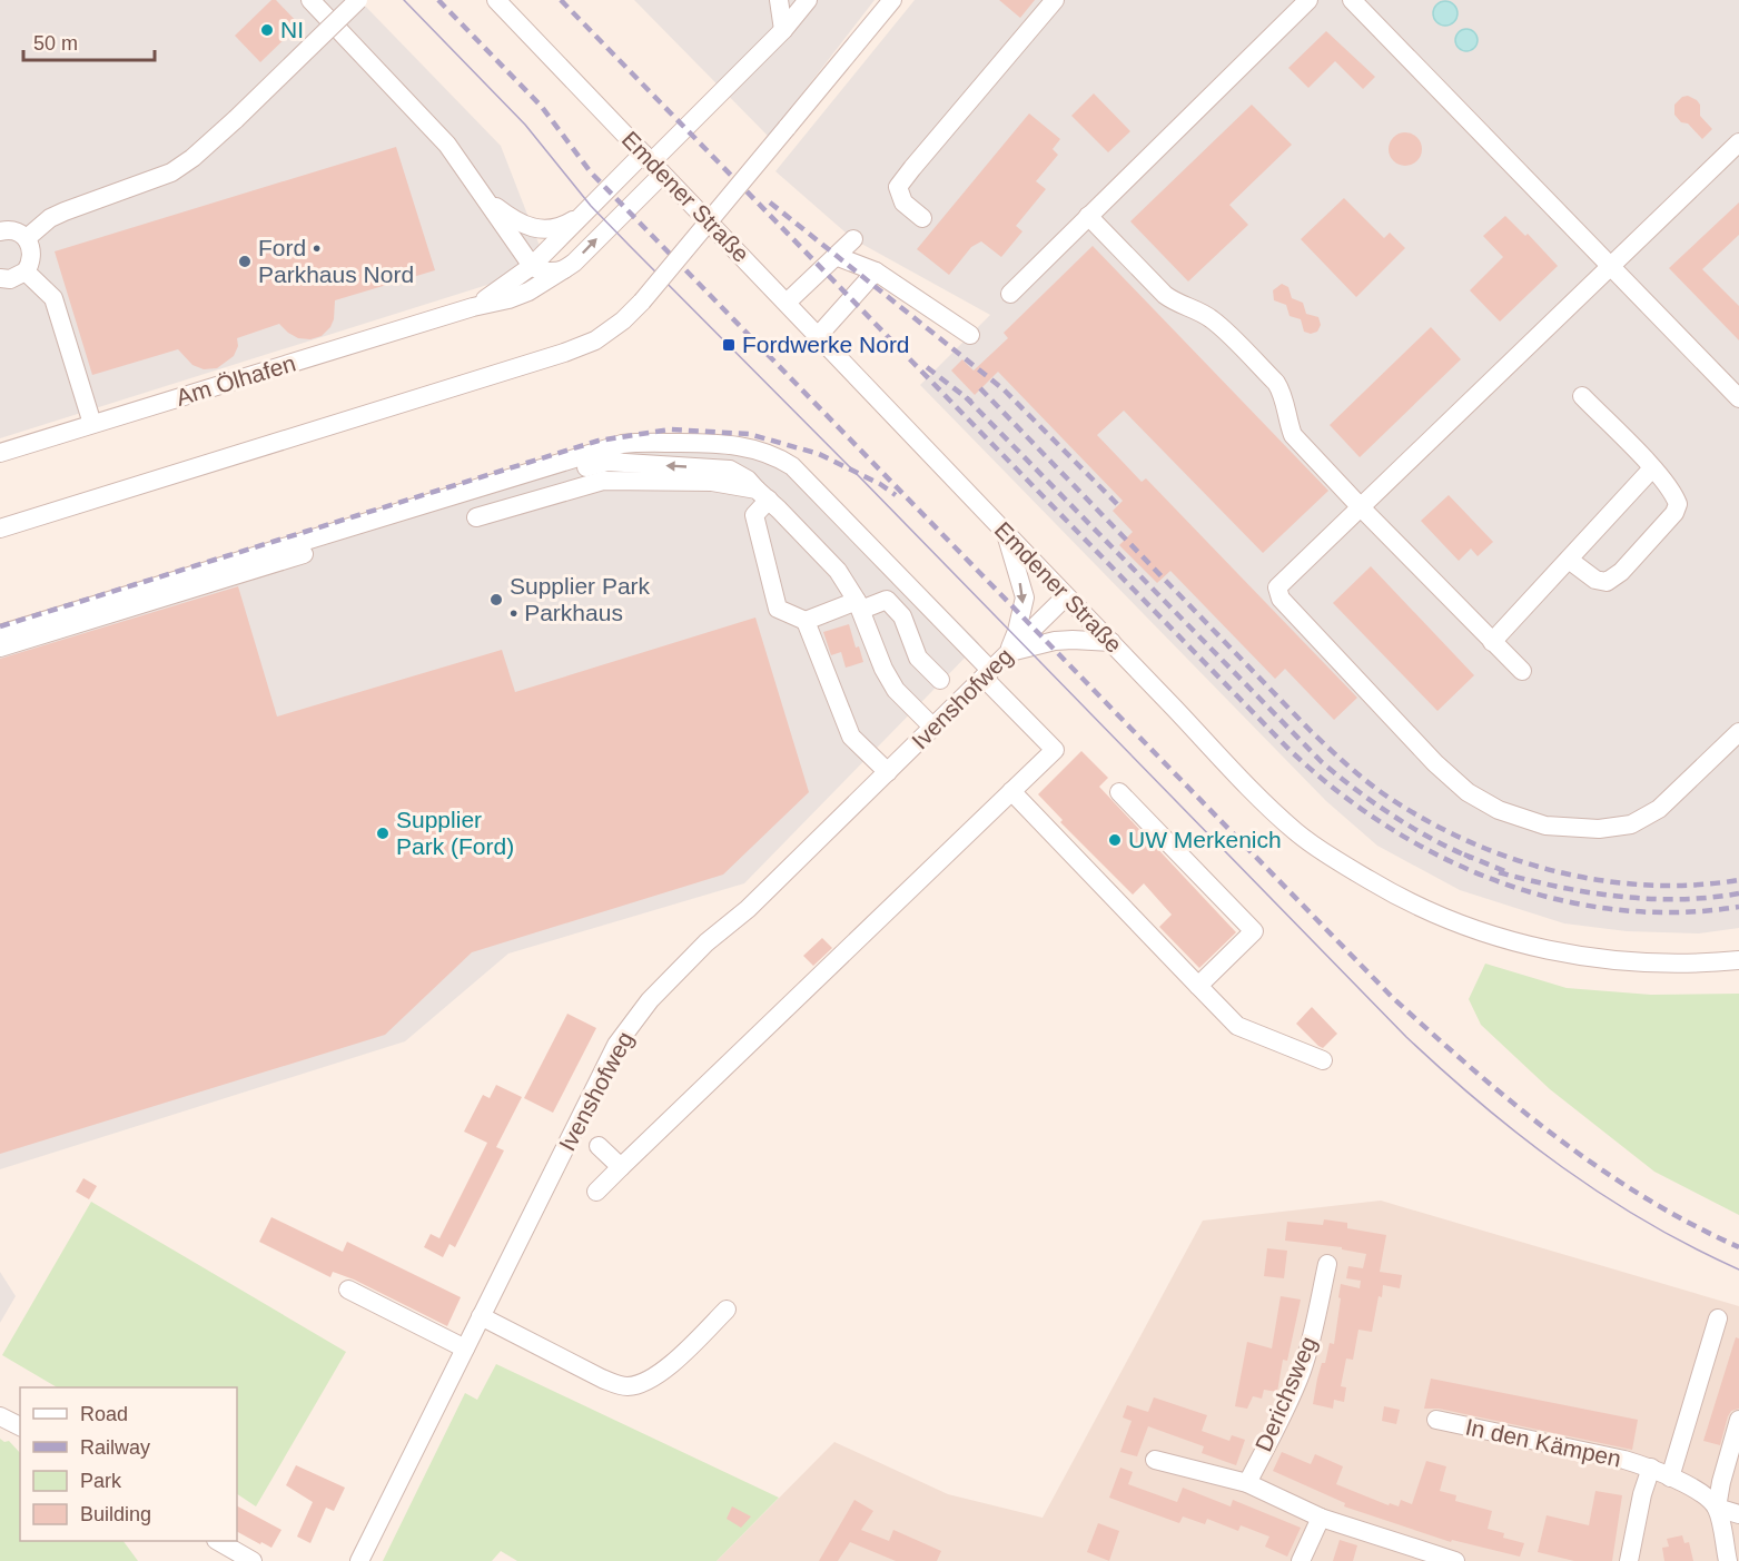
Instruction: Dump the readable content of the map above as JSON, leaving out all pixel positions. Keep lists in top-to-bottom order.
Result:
{
  "streets": {
    "street": [
      "Emdener Straße",
      "Am Ölhafen",
      "Ivenshofweg",
      "Derichsweg",
      "In den Kämpen"
    ]
  },
  "crossings": [
    ["Emdener Straße", "Am Ölhafen"],
    ["Emdener Straße", "Ivenshofweg"]
  ],
  "places": {
    "other": [
      "NI",
      "Ford • Parkhaus Nord",
      "Supplier Park • Parkhaus",
      "Supplier Park (Ford)",
      "UW Merkenich"
    ],
    "transit": ["Fordwerke Nord"]
  },
  "legend": [
    "Road",
    "Railway",
    "Park",
    "Building"
  ],
  "scale_bar": "50 m"
}
